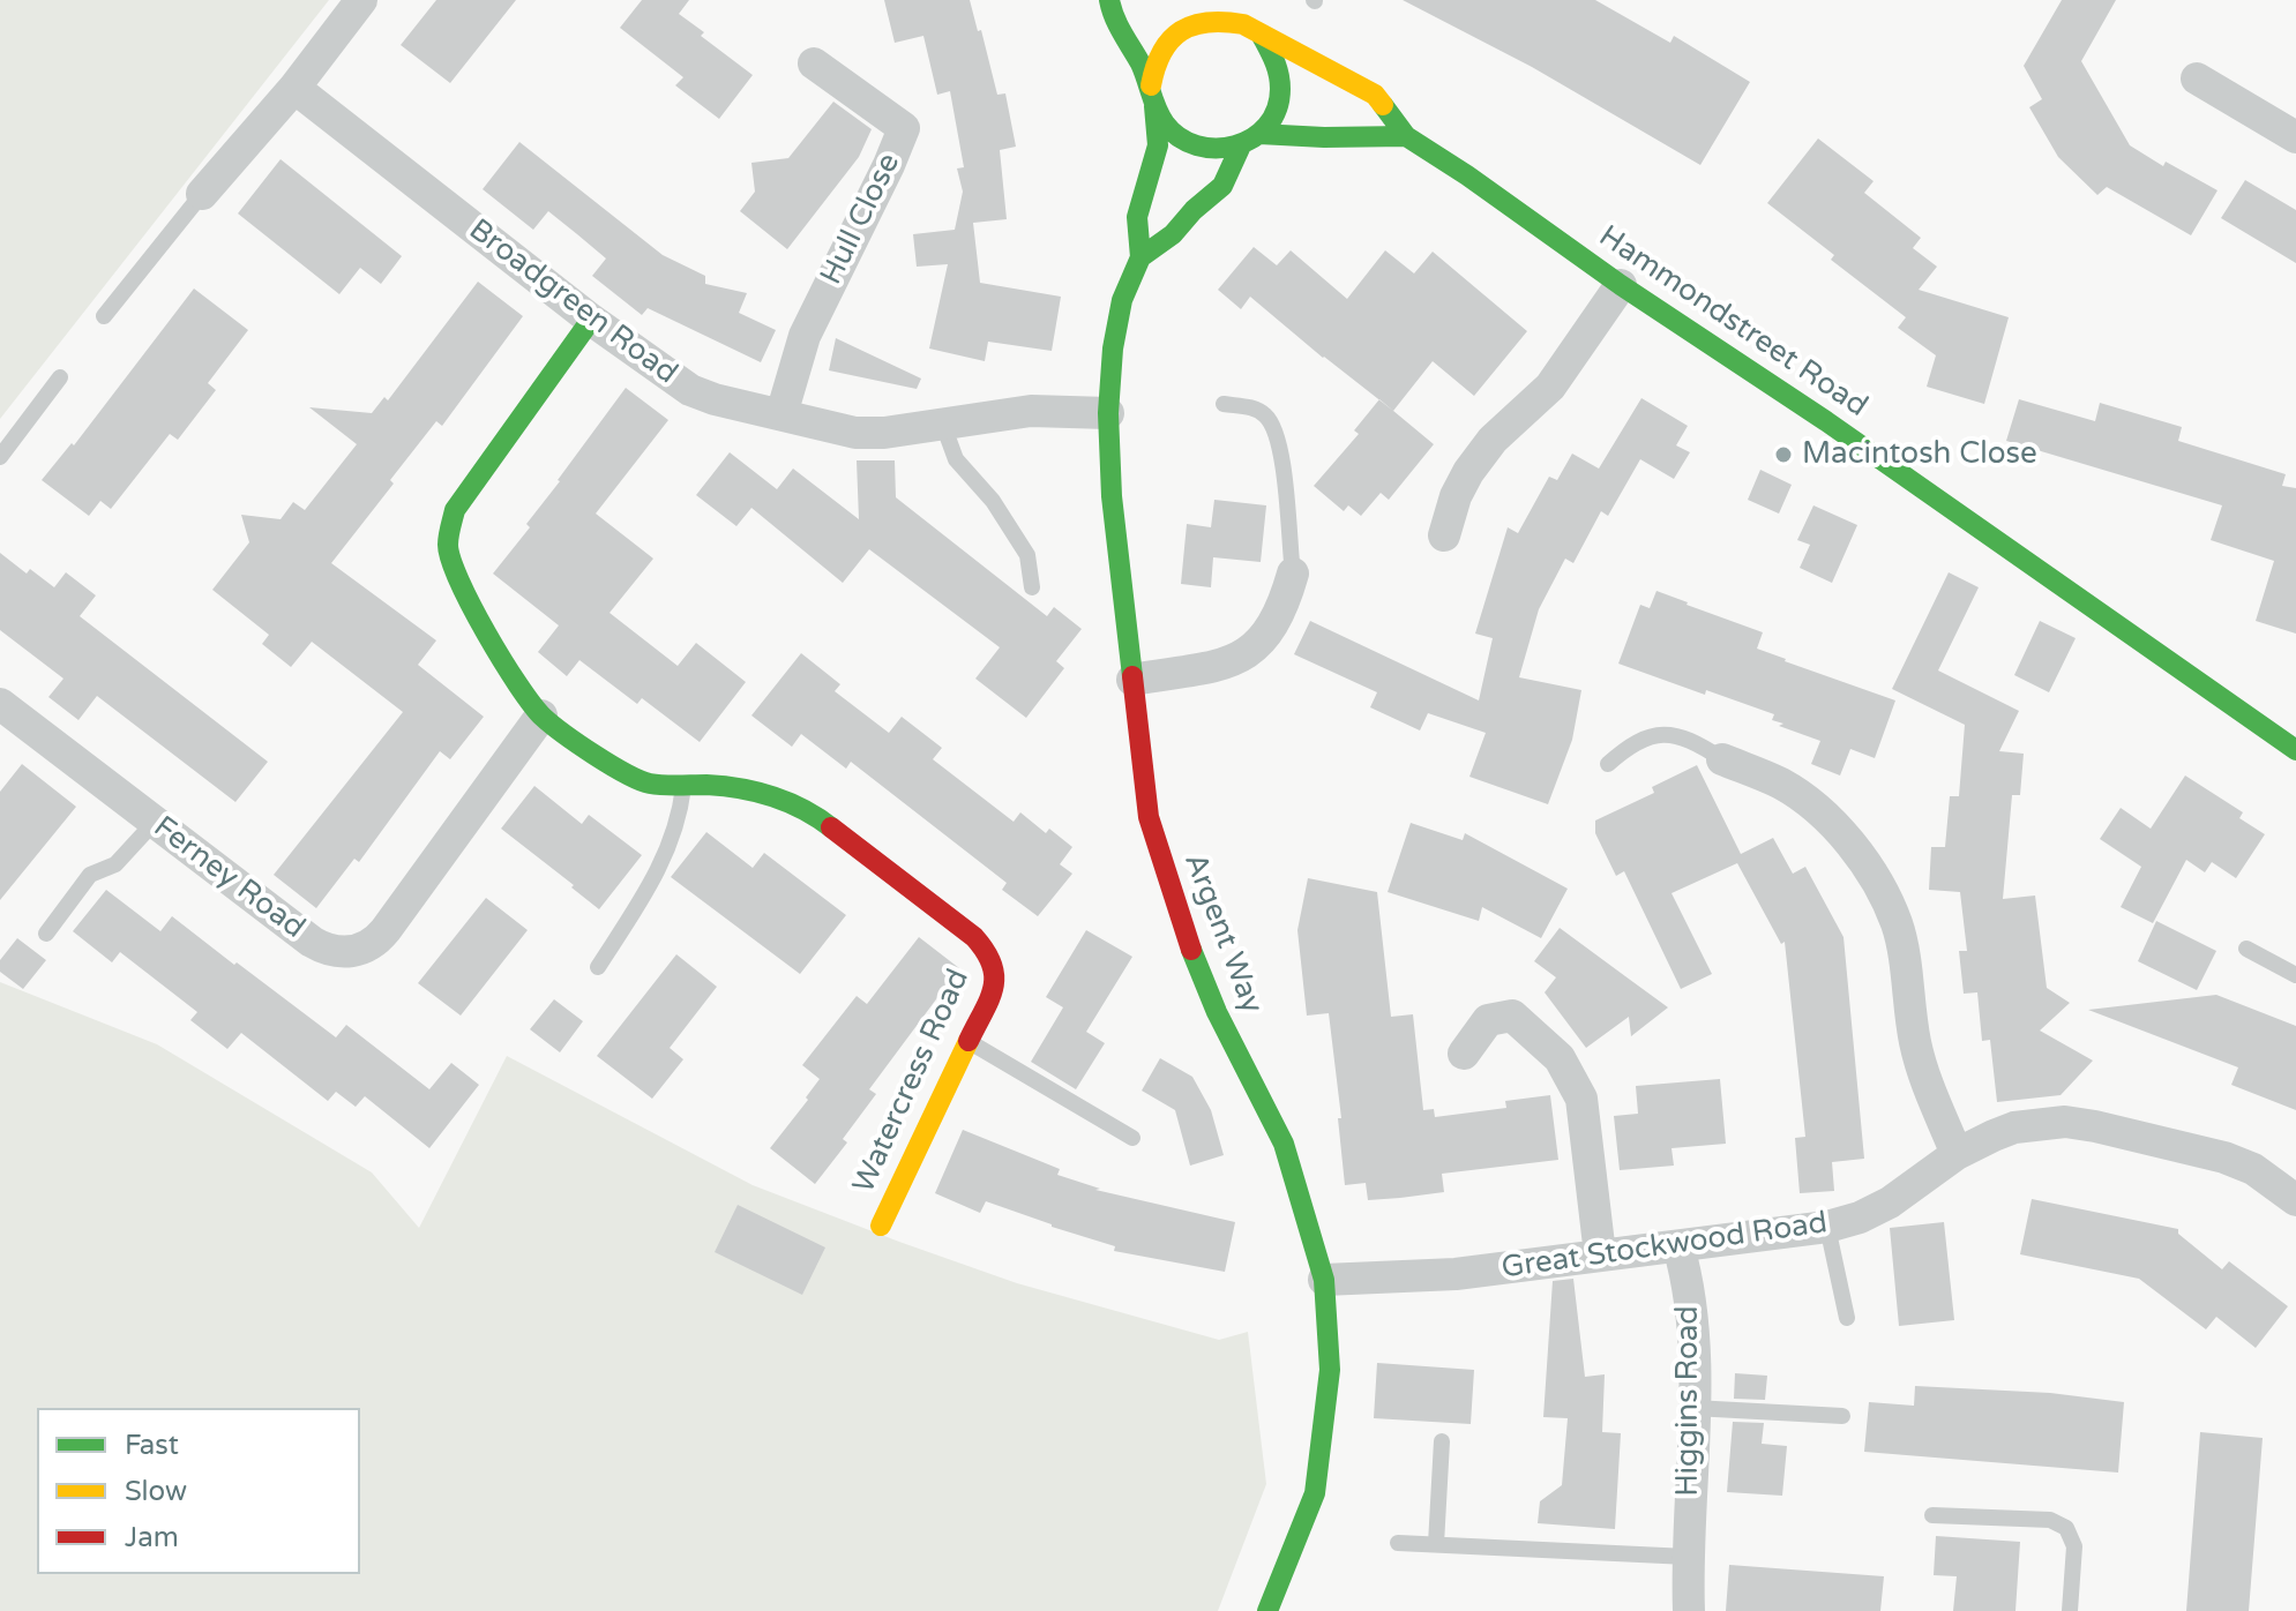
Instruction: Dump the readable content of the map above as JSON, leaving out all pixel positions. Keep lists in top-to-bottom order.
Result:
{
  "streets": {
    "street": [
      "Hull Close",
      "Broadgreen Road",
      "Hammondstreet Road",
      "Ferney Road",
      "Argent Way",
      "Watercress Road",
      "Great Stockwood Road",
      "Higgins Road"
    ]
  },
  "crossings": [
    ["Hull Close", "Broadgreen Road"],
    ["Broadgreen Road", "Argent Way"],
    ["Broadgreen Road", "Watercress Road"],
    ["Hammondstreet Road", "Argent Way"],
    ["Ferney Road", "Watercress Road"],
    ["Argent Way", "Great Stockwood Road"],
    ["Great Stockwood Road", "Higgins Road"]
  ],
  "places": ["Macintosh Close"],
  "legend": ["Fast", "Slow", "Jam"]
}
